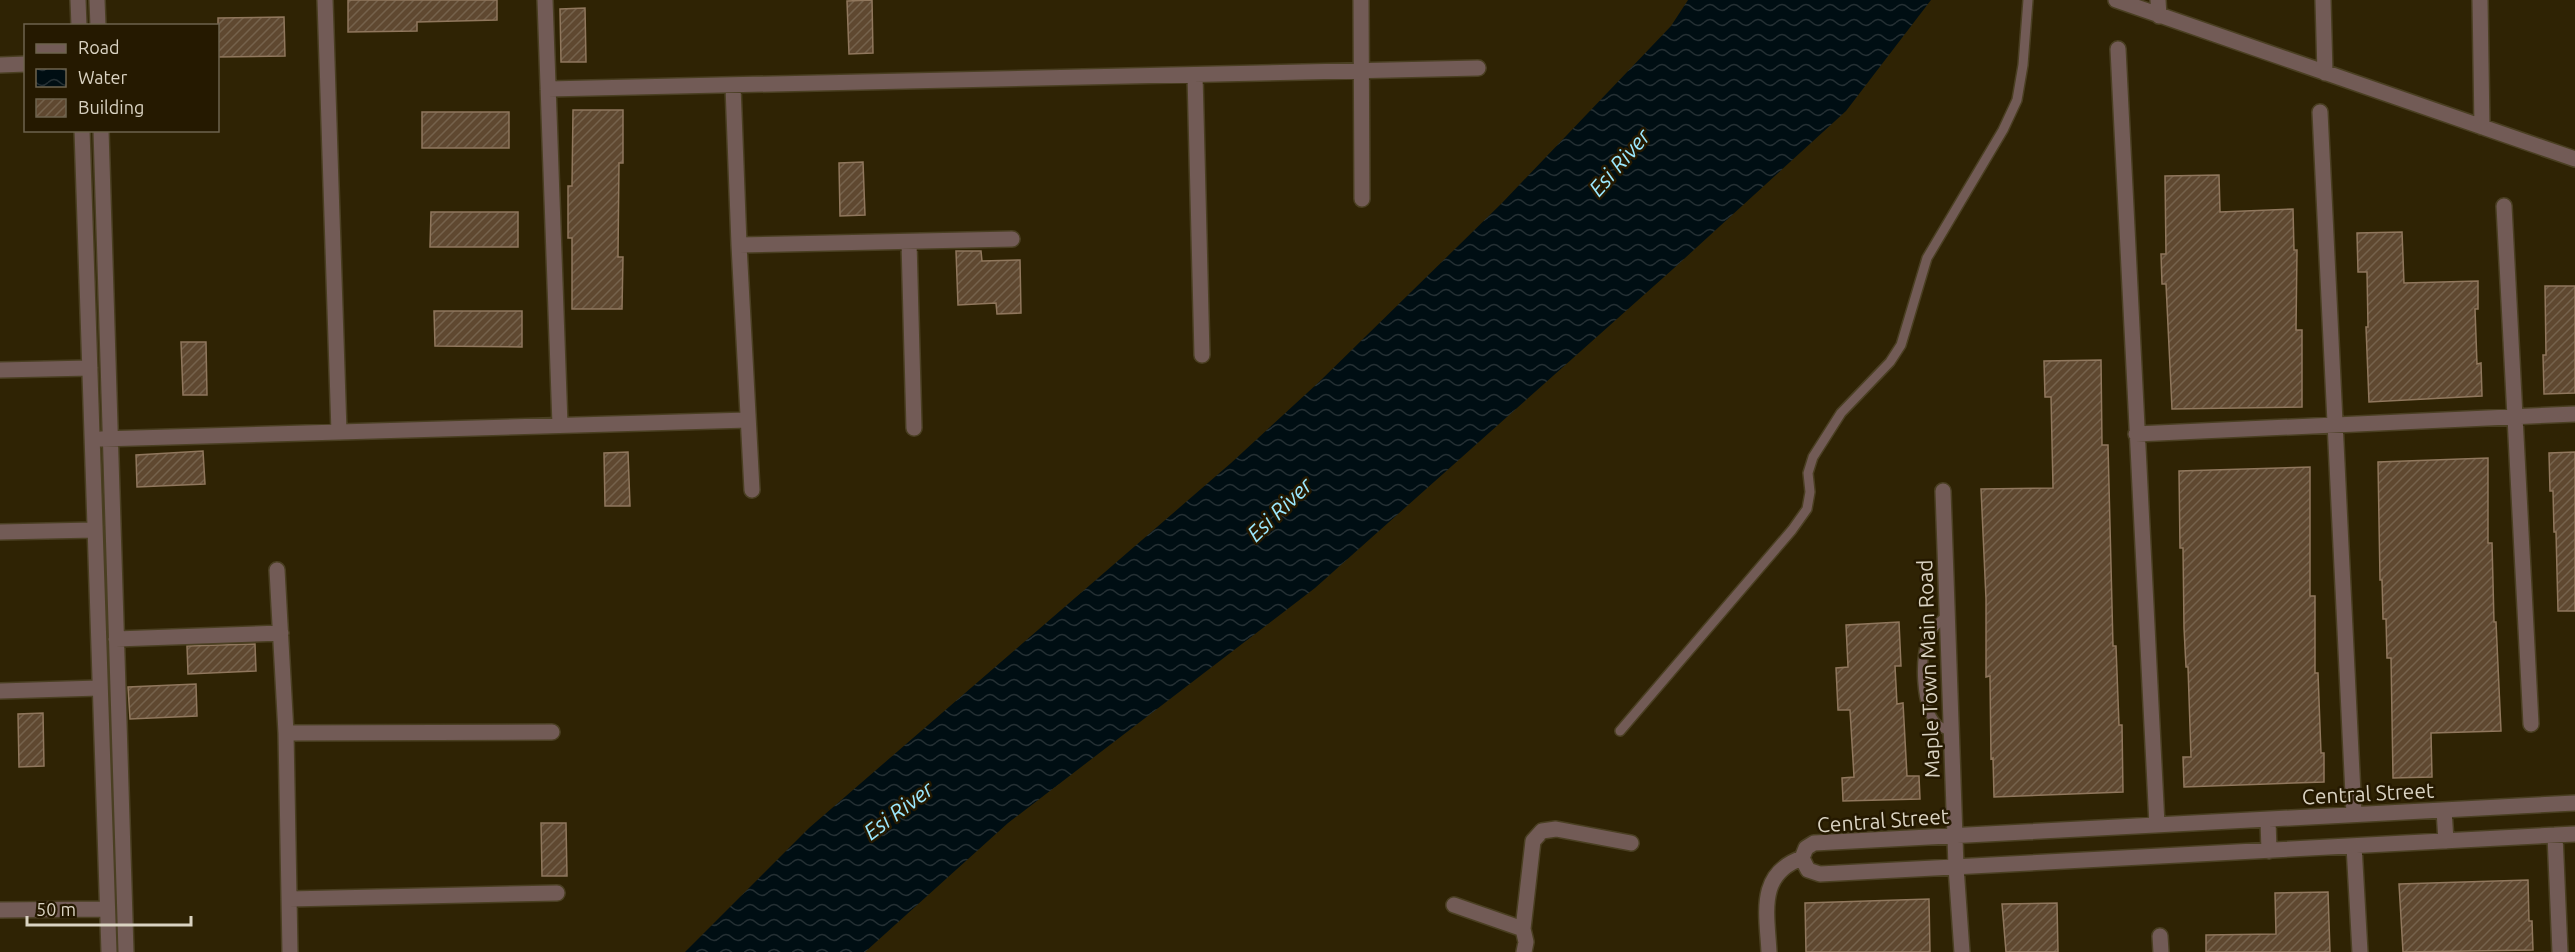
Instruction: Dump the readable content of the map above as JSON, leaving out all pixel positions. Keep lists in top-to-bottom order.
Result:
{
  "streets": {
    "street": ["Maple Town Main Road", "Central Street"]
  },
  "crossings": [
    ["Maple Town Main Road", "Central Street"]
  ],
  "water": ["Esi River"],
  "legend": ["Road", "Water", "Building"],
  "scale_bar": "50 m"
}
